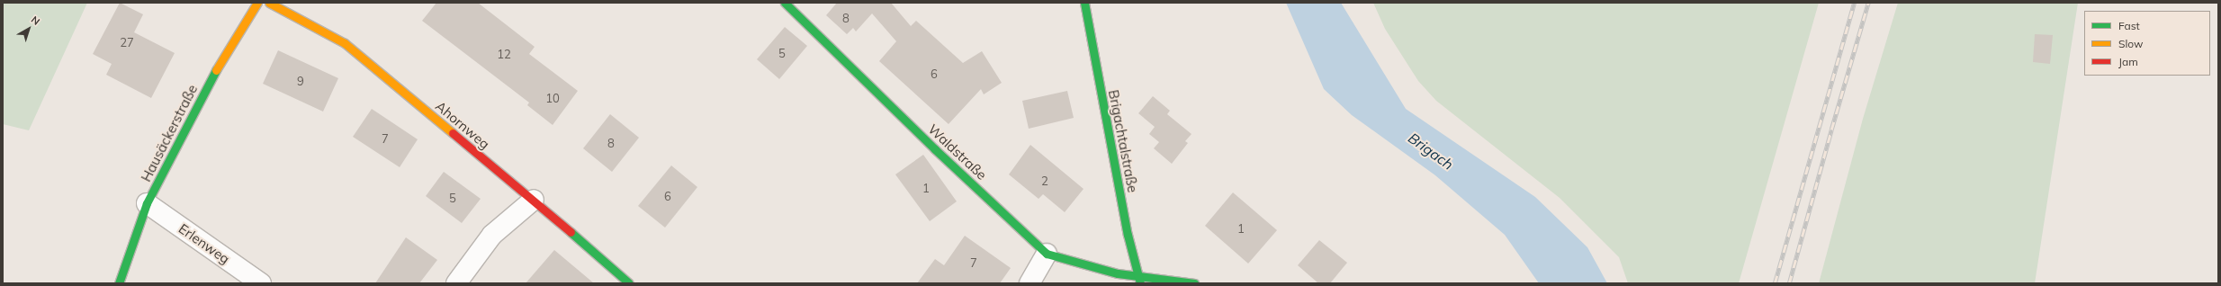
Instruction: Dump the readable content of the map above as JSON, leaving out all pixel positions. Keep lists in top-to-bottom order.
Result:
{
  "streets": {
    "street": [
      "Ahornweg",
      "Hausäckerstraße",
      "Brigachtalstraße",
      "Waldstraße",
      "Erlenweg"
    ]
  },
  "crossings": [
    ["Hausäckerstraße", "Erlenweg"],
    ["Brigachtalstraße", "Waldstraße"]
  ],
  "water": ["Brigach"],
  "house_numbers": [
    "8",
    "27",
    "5",
    "12",
    "6",
    "9",
    "10",
    "7",
    "8",
    "2",
    "1",
    "6",
    "5",
    "1",
    "7"
  ],
  "legend": ["Fast", "Slow", "Jam"],
  "north": "top right"
}
